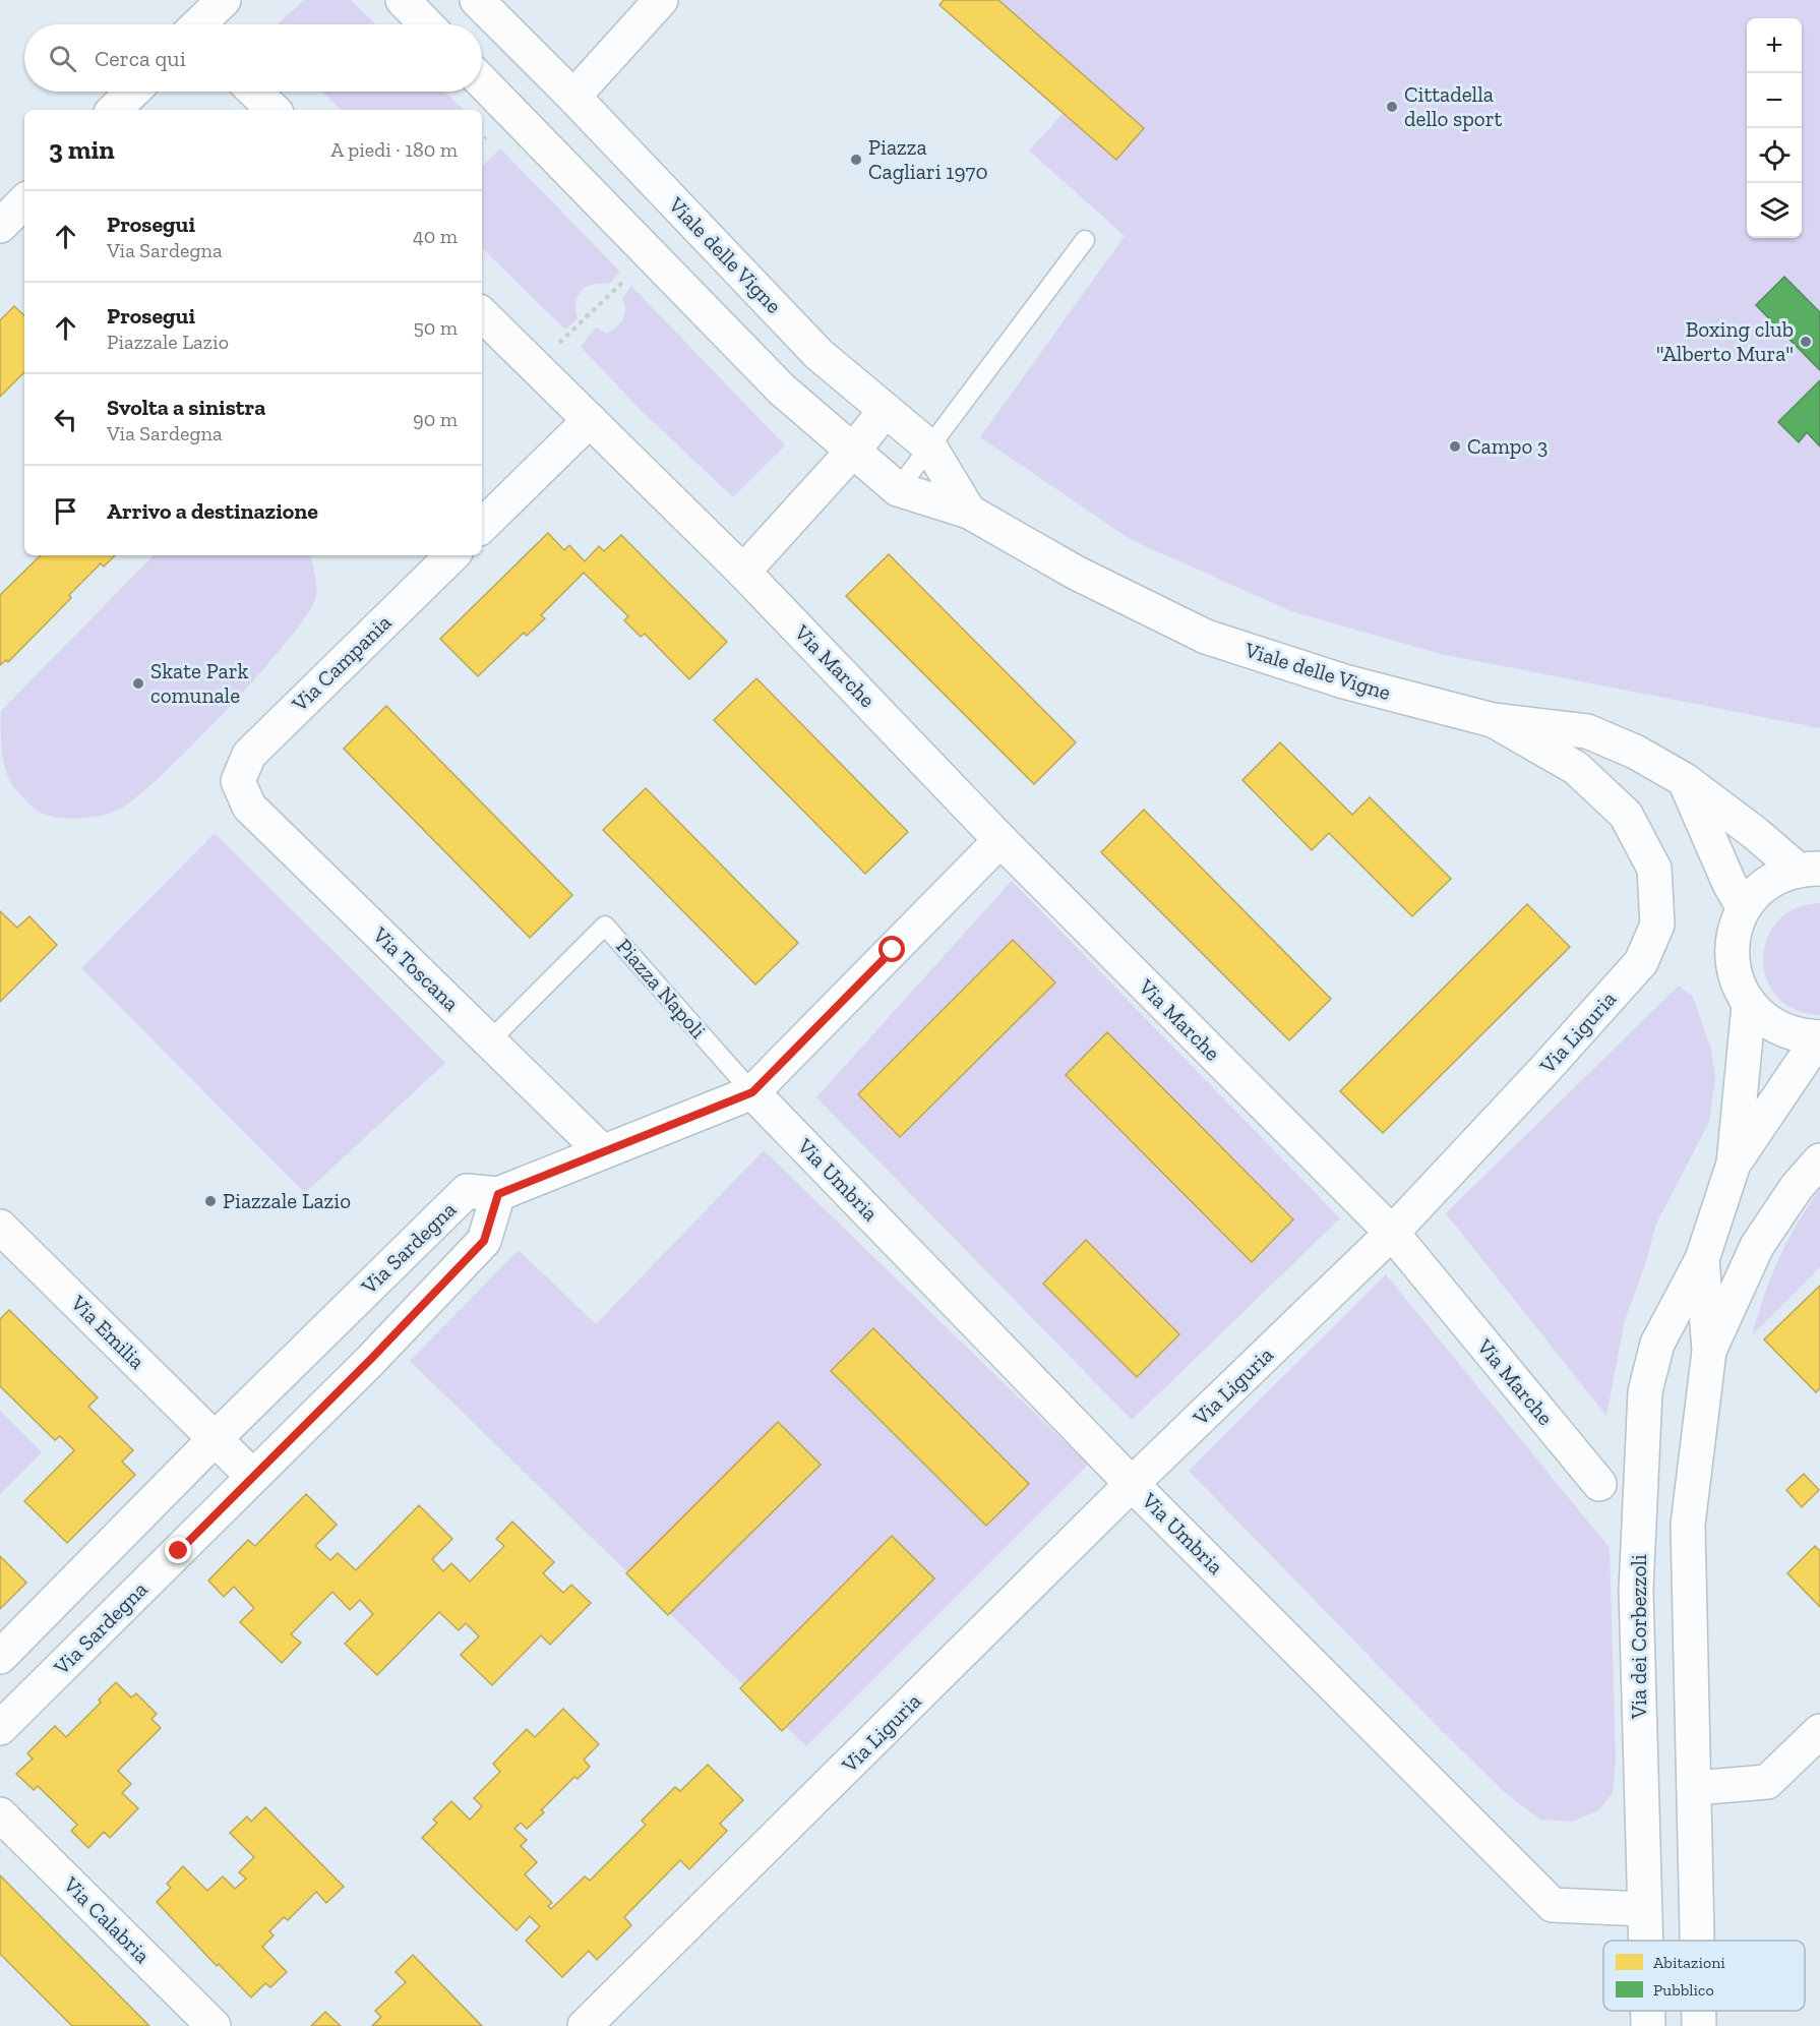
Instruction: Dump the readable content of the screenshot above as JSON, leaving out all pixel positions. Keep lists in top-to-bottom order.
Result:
{
  "streets": {
    "street": [
      "Viale delle Vigne",
      "Via Campania",
      "Via Marche",
      "Via Toscana",
      "Via Liguria",
      "Via Umbria",
      "Via Sardegna",
      "Via Emilia",
      "Via dei Corbezzoli",
      "Via Calabria"
    ],
    "lane": ["Piazza Napoli"]
  },
  "crossings": [
    ["Viale delle Vigne", "Via Liguria"],
    ["Via Campania", "Via Toscana"],
    ["Via Marche", "Via Liguria"],
    ["Via Toscana", "Piazza Napoli"],
    ["Piazza Napoli", "Via Umbria"],
    ["Via Liguria", "Via Umbria"],
    ["Via Umbria", "Via dei Corbezzoli"],
    ["Via Sardegna", "Via Emilia"]
  ],
  "places": [
    "Cittadella dello sport",
    "Piazza Cagliari 1970",
    "Boxing club \"Alberto Mura\"",
    "Campo 3",
    "Skate Park comunale",
    "Piazzale Lazio"
  ],
  "legend": ["Abitazioni", "Pubblico"],
  "page": {
    "map_buttons": ["+", "−"],
    "search": "Cerca qui",
    "heading": ["3 min", "A piedi · 180 m"],
    "list": [
      ["Prosegui", "Via Sardegna", "40 m"],
      ["Prosegui", "Piazzale Lazio", "50 m"],
      ["Svolta a sinistra", "Via Sardegna", "90 m"],
      "Arrivo a destinazione"
    ]
  }
}
